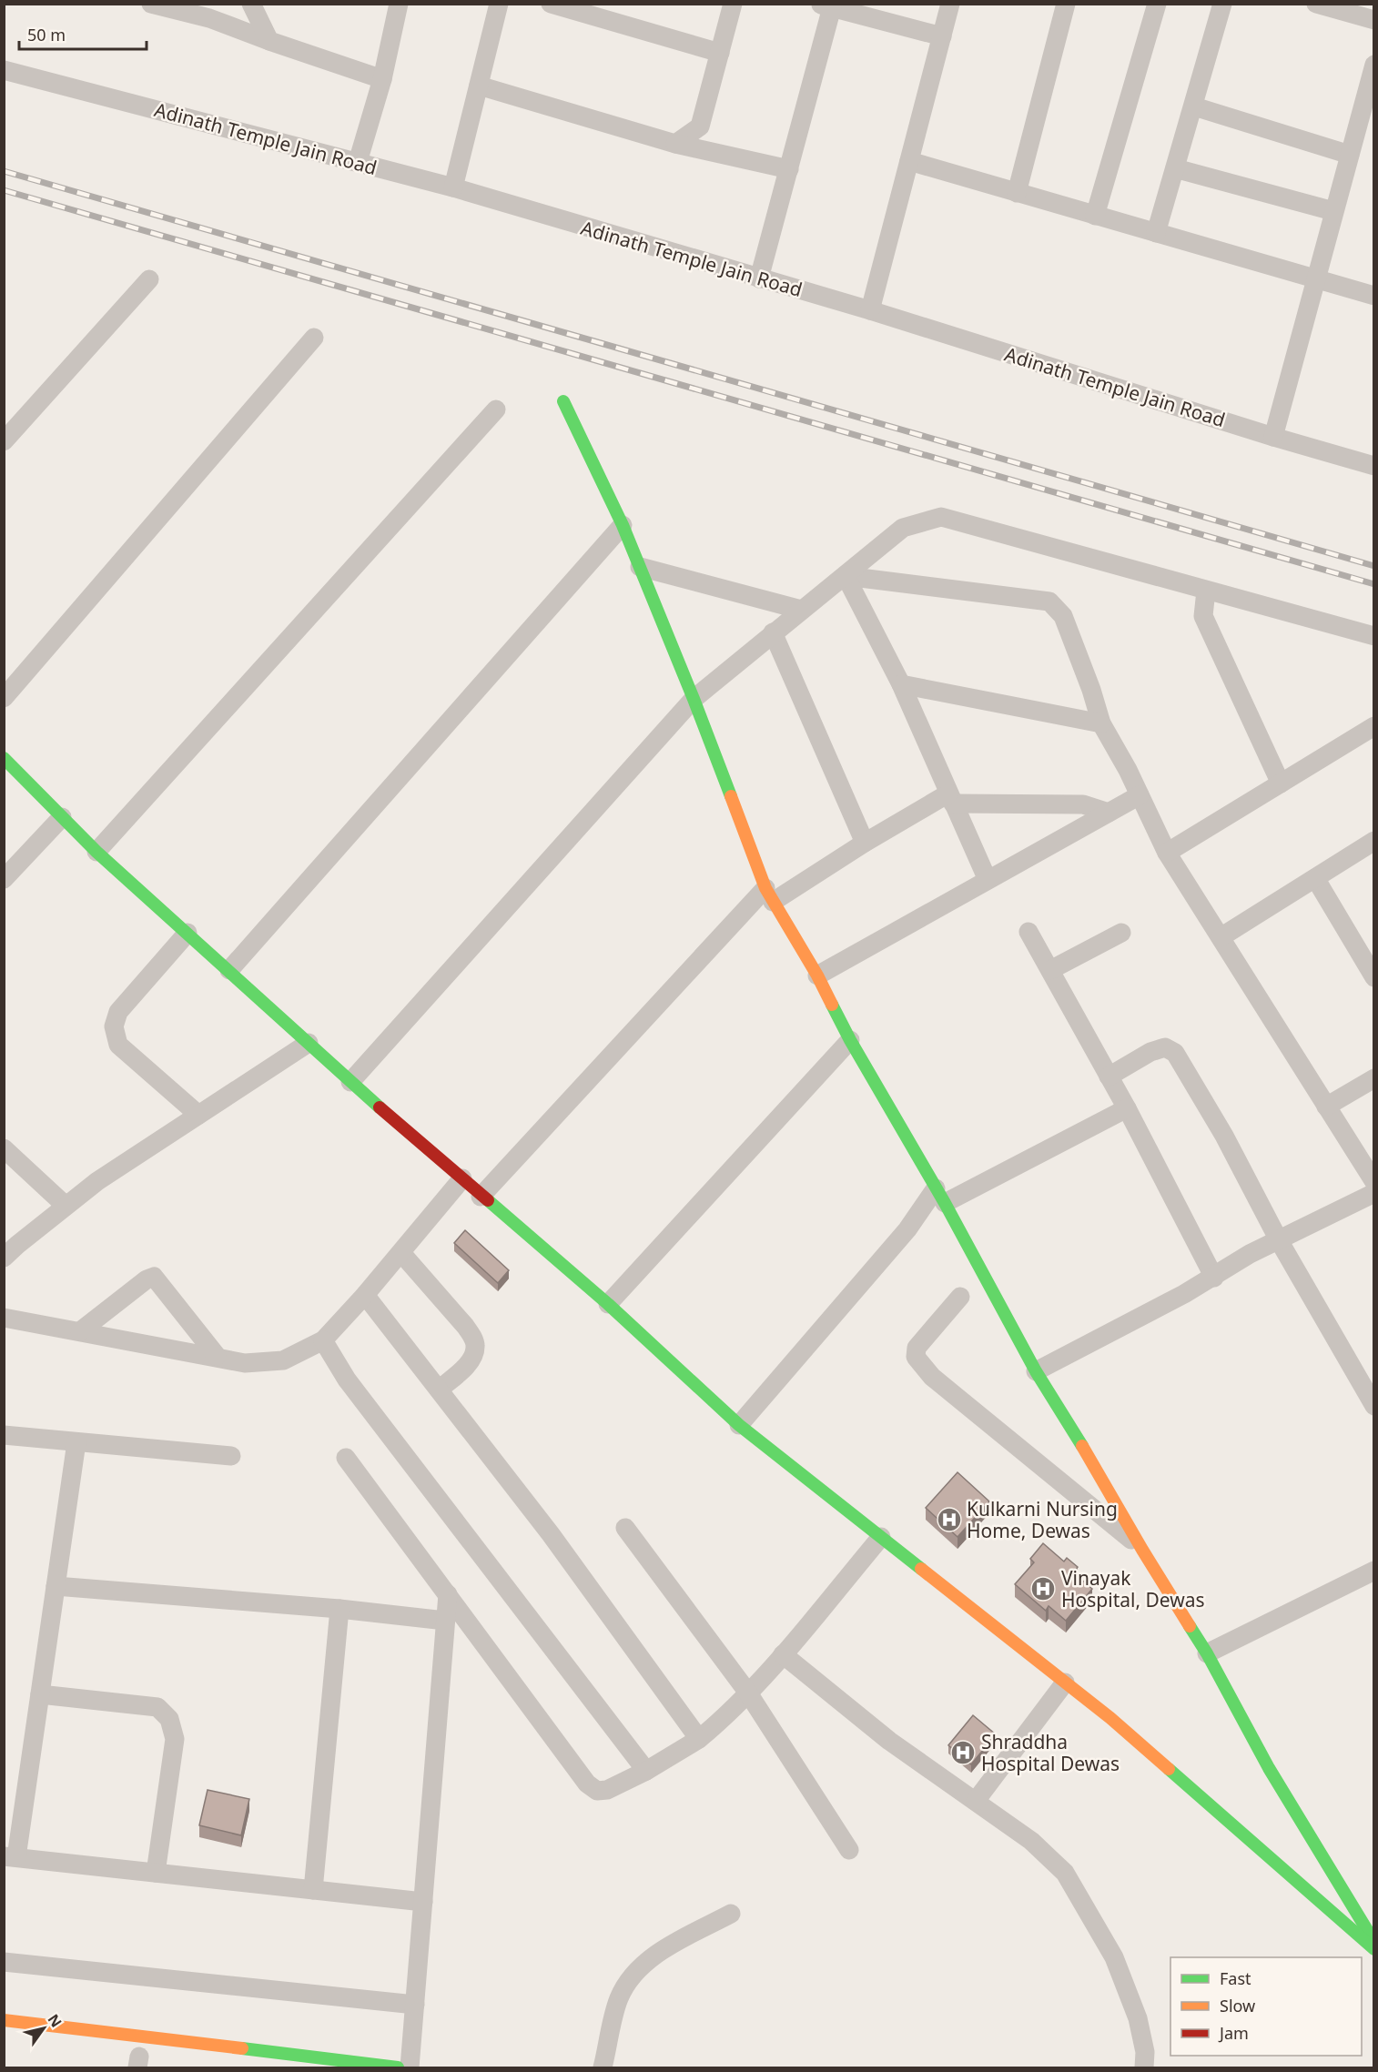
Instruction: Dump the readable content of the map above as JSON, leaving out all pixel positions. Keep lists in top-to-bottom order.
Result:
{
  "streets": {
    "street": ["Adinath Temple Jain Road"]
  },
  "places": {
    "hospital": ["Kulkarni Nursing Home, Dewas", "Vinayak Hospital, Dewas", "Shraddha Hospital Dewas"]
  },
  "legend": ["Fast", "Slow", "Jam"],
  "scale_bar": "50 m",
  "north": "top right"
}
